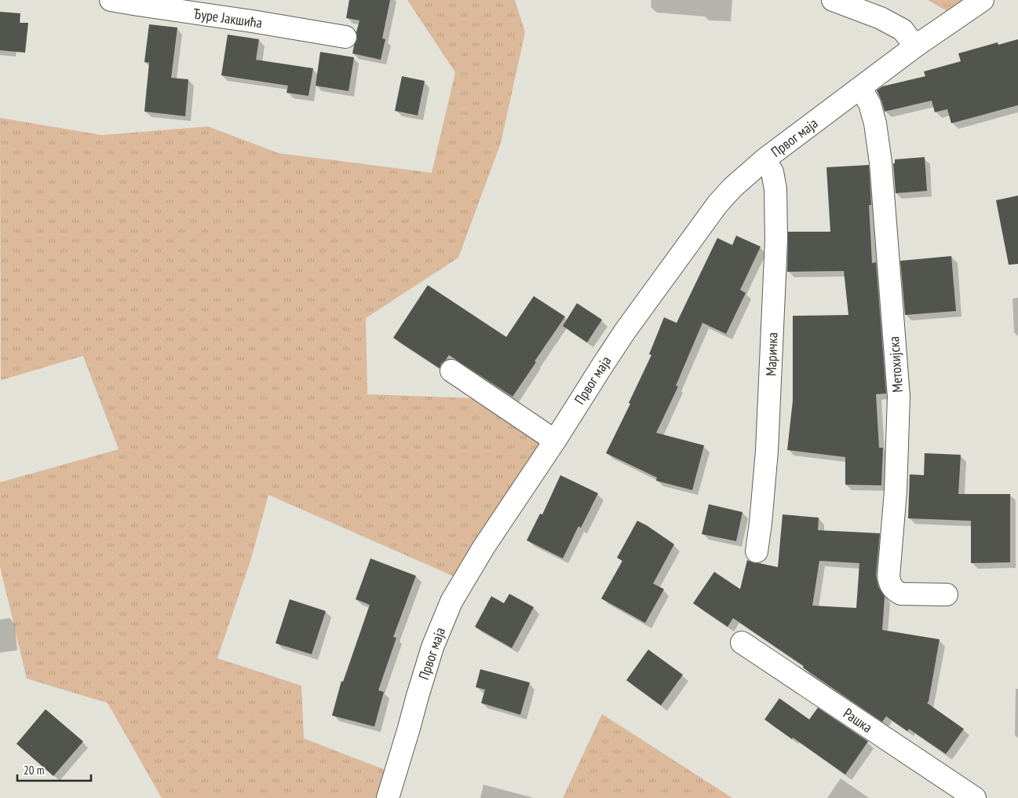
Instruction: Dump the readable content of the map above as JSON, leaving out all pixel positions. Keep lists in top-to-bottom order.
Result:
{
  "streets": {
    "street": [
      "Ђуре Јакшића",
      "Првог маја",
      "Маричка",
      "Метохијска",
      "Рашка"
    ]
  },
  "crossings": [
    ["Првог маја", "Маричка"],
    ["Првог маја", "Метохијска"]
  ],
  "scale_bar": "20 m"
}
